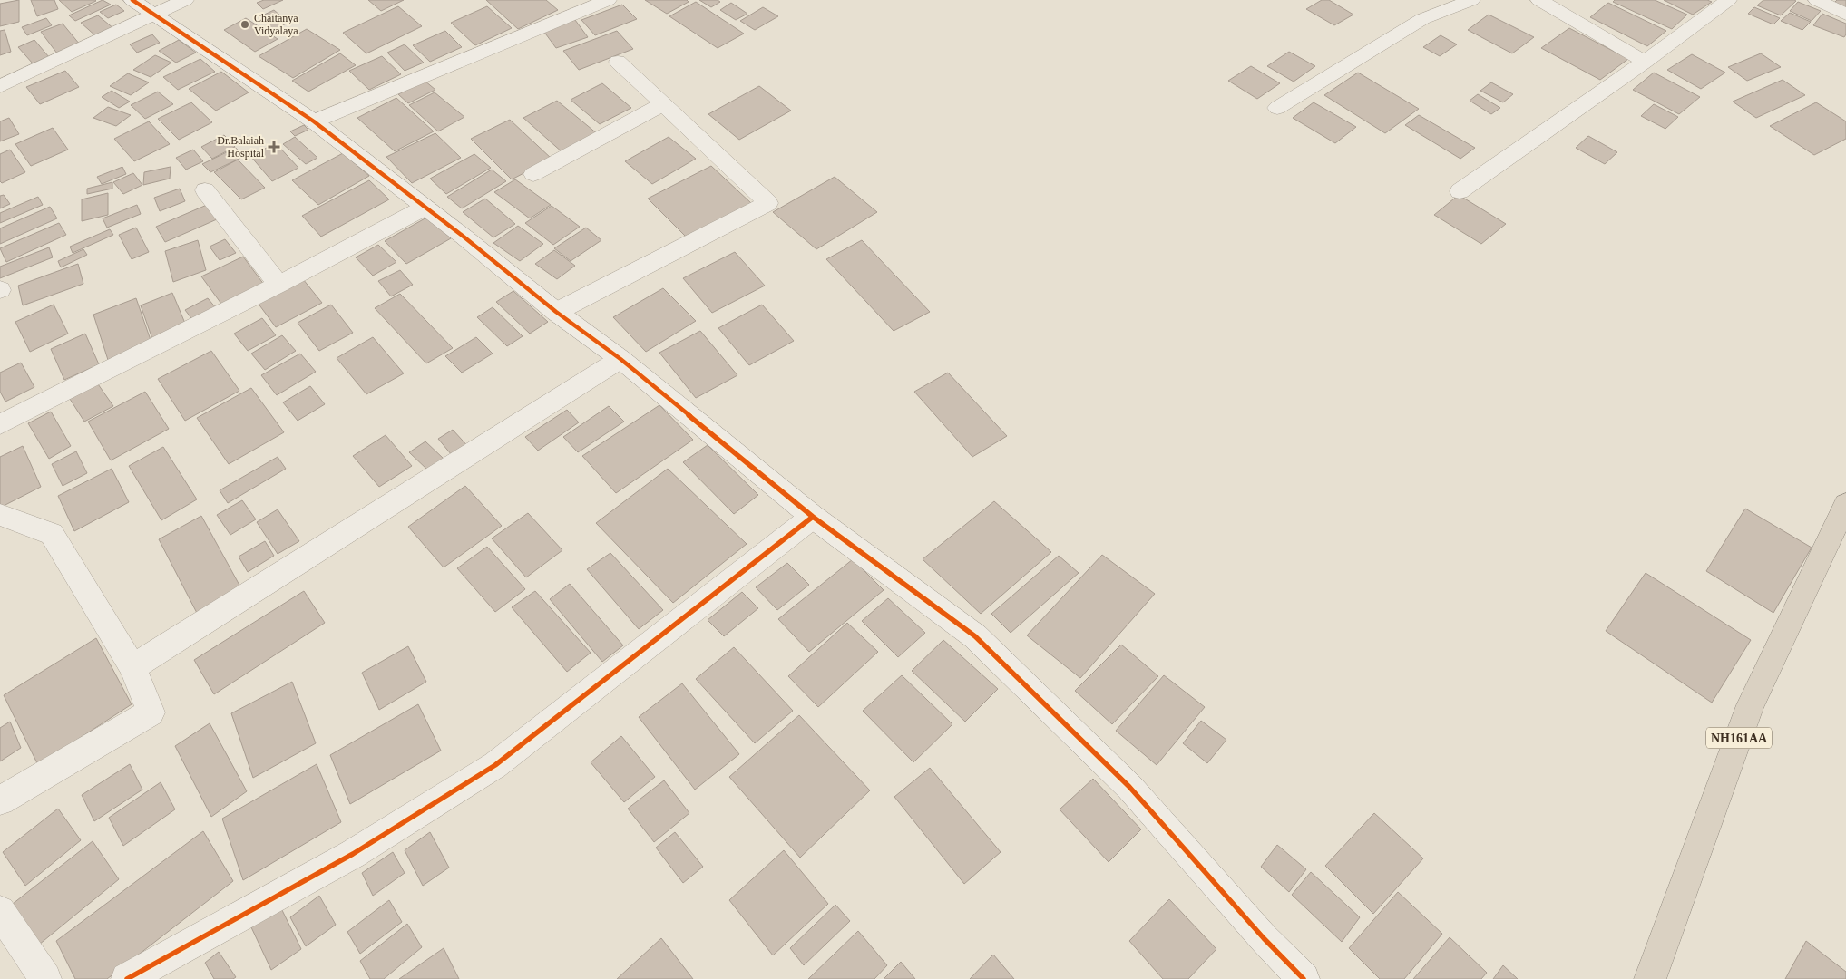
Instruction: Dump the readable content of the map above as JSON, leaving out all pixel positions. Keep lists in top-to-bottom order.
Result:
{
  "streets": {
    "highway": ["NH161AA"]
  },
  "places": {
    "other": ["Chaitanya Vidyalaya"],
    "health": ["Dr.Balaiah Hospital"]
  }
}
